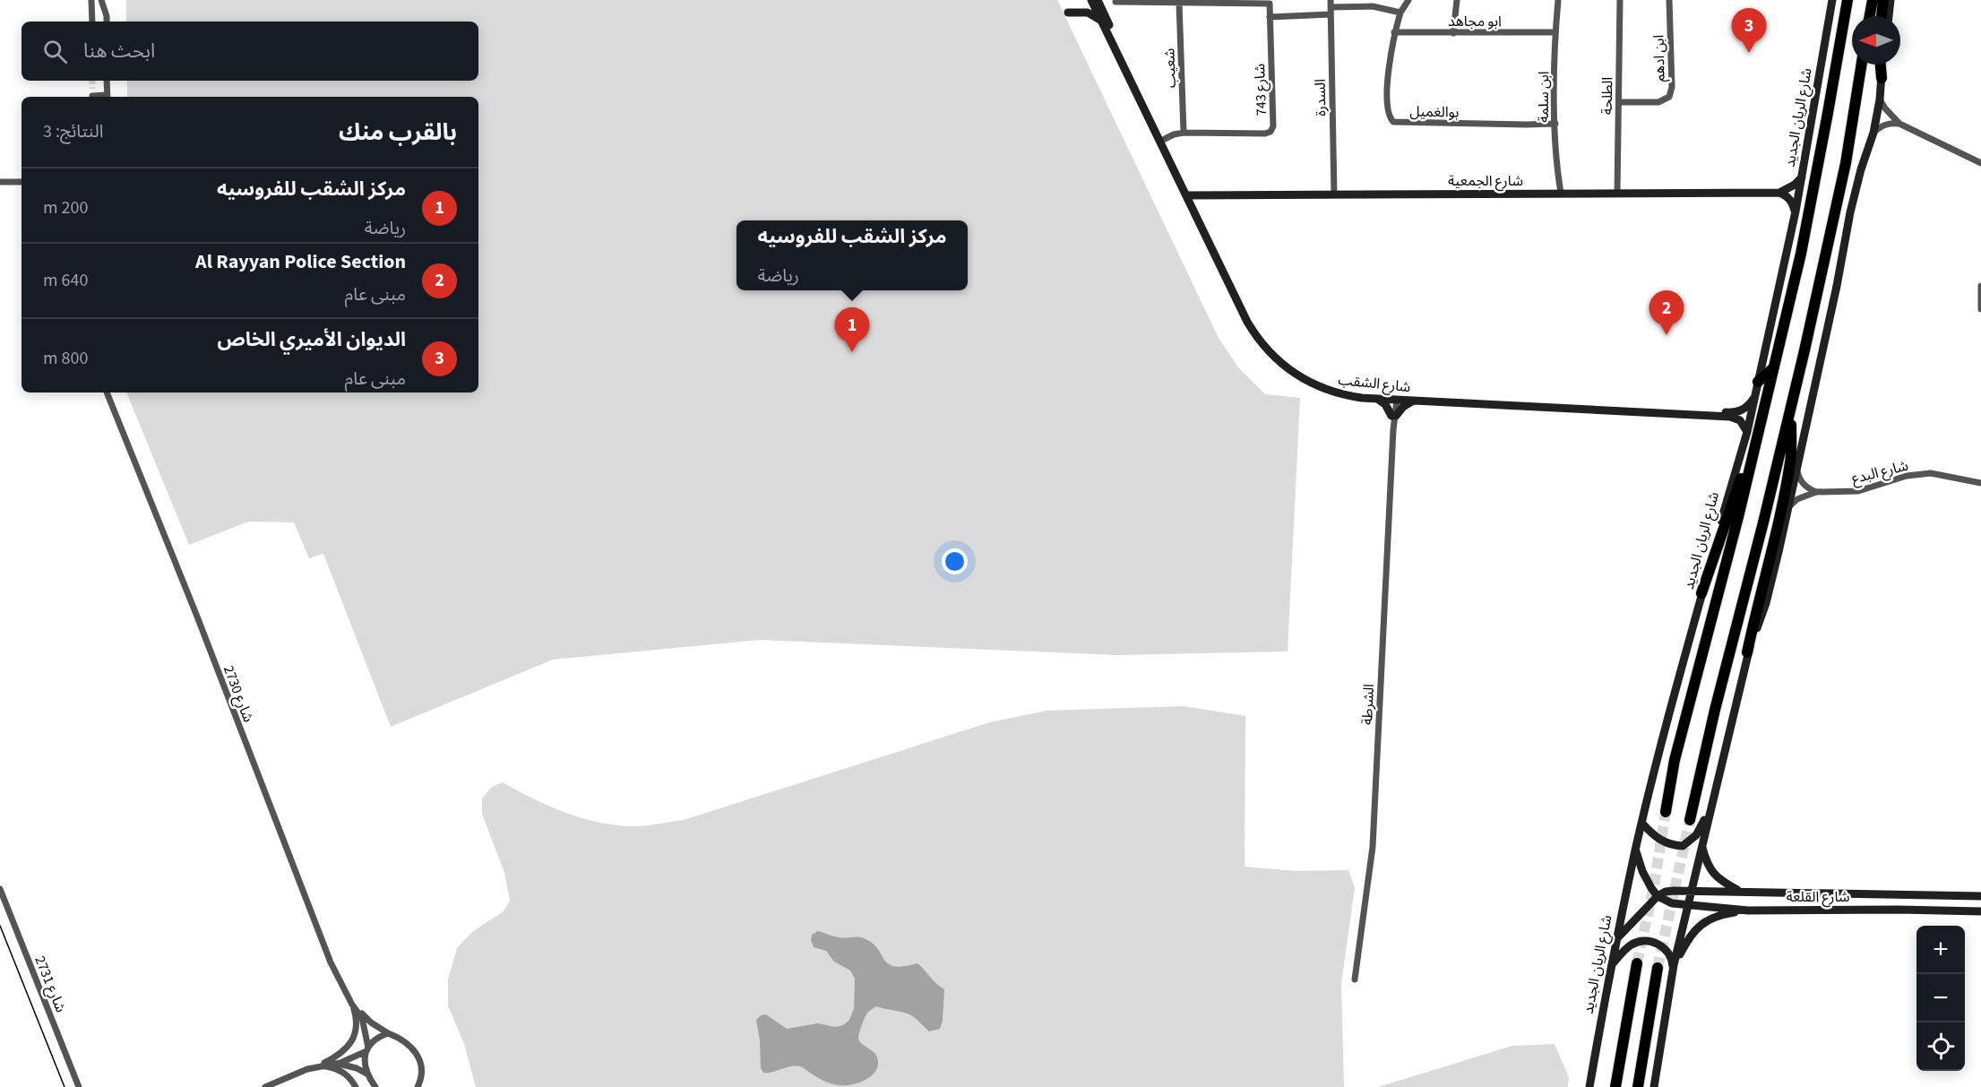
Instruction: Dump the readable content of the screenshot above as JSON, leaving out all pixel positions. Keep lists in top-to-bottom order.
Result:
{
  "streets": {
    "highway": ["شارع الريان الجديد"],
    "street": [
      "ابو مجاهد",
      "ابن ادهم",
      "شعيب",
      "شارع 743",
      "الطلحة",
      "ابن سلمة",
      "السدرة",
      "بوالغميل",
      "شارع الجمعية",
      "شارع الشقب",
      "شارع البدع",
      "شارع 2730",
      "الشرطة",
      "شارع القلعة",
      "شارع 2731"
    ]
  },
  "crossings": [
    ["ابو مجاهد", "ابن سلمة"],
    ["ابو مجاهد", "بوالغميل"],
    ["ابن ادهم", "الطلحة"],
    ["شعيب", "شارع 743"],
    ["شارع 743", "شارع الشقب"],
    ["الطلحة", "شارع الجمعية"],
    ["ابن سلمة", "بوالغميل"],
    ["ابن سلمة", "شارع الجمعية"],
    ["السدرة", "شارع الجمعية"],
    ["شارع الريان الجديد", "شارع الشقب"],
    ["شارع الجمعية", "شارع الشقب"],
    ["شارع الشقب", "الشرطة"]
  ],
  "north": "left",
  "page": {
    "pins": ["3", "2", "1"],
    "search": "ابحث هنا",
    "heading": ["بالقرب منك", "النتائج: 3"],
    "list": [
      {
        "mark": "1",
        "name": "مركز الشقب للفروسيه",
        "note": "رياضة",
        "value": "200 m"
      },
      {
        "mark": "2",
        "name": "Al Rayyan Police Section",
        "note": "مبنى عام",
        "value": "640 m"
      },
      {
        "mark": "3",
        "name": "الديوان الأميري الخاص",
        "note": "مبنى عام",
        "value": "800 m"
      }
    ],
    "popup": ["مركز الشقب للفروسيه", "رياضة"],
    "map_buttons": ["+", "−"]
  }
}
